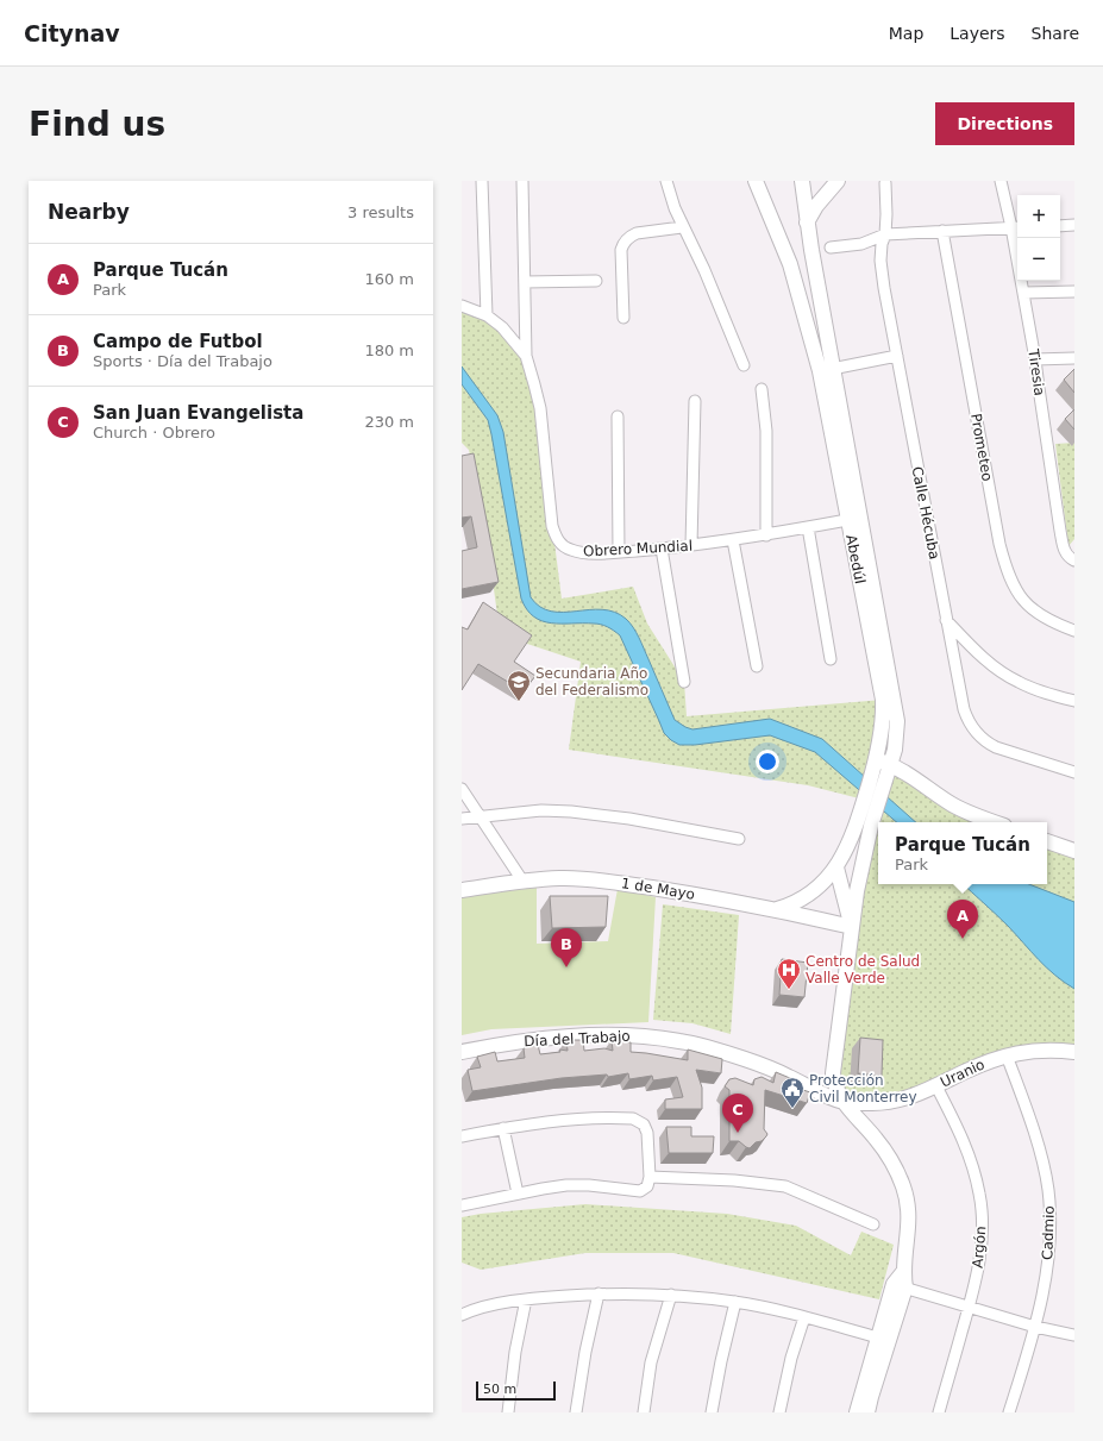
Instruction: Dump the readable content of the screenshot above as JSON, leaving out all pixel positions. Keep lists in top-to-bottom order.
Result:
{
  "streets": {
    "street": [
      "Tiresia",
      "Prometeo",
      "Calle Hécuba",
      "Obrero Mundial",
      "Abedúl",
      "1 de Mayo",
      "Día del Trabajo",
      "Uranio",
      "Cadmio",
      "Argón"
    ]
  },
  "crossings": [
    ["Obrero Mundial", "Abedúl"],
    ["Abedúl", "1 de Mayo"],
    ["Abedúl", "Uranio"],
    ["Día del Trabajo", "Uranio"],
    ["Uranio", "Cadmio"],
    ["Uranio", "Argón"]
  ],
  "places": {
    "school or university": ["Secundaria Año del Federalismo"],
    "hospital": ["Centro de Salud Valle Verde"],
    "public building": ["Protección Civil Monterrey"]
  },
  "scale_bar": "50 m",
  "page": {
    "header": "Citynav",
    "nav": ["Map", "Layers", "Share"],
    "buttons": "Directions",
    "title": "Find us",
    "heading": ["Nearby", "3 results"],
    "map_buttons": ["+", "−"],
    "list": [
      {
        "mark": "A",
        "name": "Parque Tucán",
        "note": "Park",
        "value": "160 m"
      },
      {
        "mark": "B",
        "name": "Campo de Futbol",
        "note": "Sports · Día del Trabajo",
        "value": "180 m"
      },
      {
        "mark": "C",
        "name": "San Juan Evangelista",
        "note": "Church · Obrero",
        "value": "230 m"
      }
    ],
    "popup": ["Parque Tucán", "Park"],
    "pins": ["A", "B", "C"],
    "scale": "50 m"
  }
}
